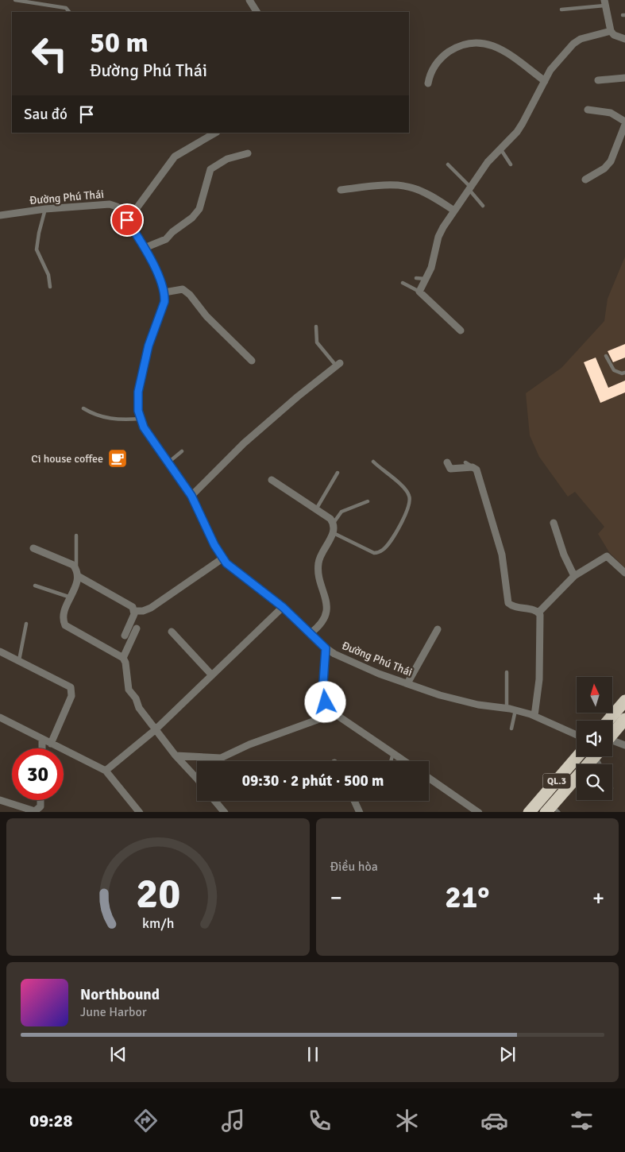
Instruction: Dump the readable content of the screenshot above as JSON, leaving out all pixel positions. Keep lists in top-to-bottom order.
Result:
{
  "streets": {
    "highway": ["QL.3"],
    "street": ["Đường Phú Thái"]
  },
  "places": {
    "cafe": ["Ci house coffee"]
  },
  "north": "top",
  "page": {
    "turn": ["50 m", "Đường Phú Thái"],
    "then": "Sau đó",
    "limit": "30",
    "trip": "09:30 · 2 phút · 500 m",
    "tile": "Điều hòa",
    "heat": ["−", "21°", "+"],
    "song": ["Northbound", "June Harbor"],
    "tabs": "09:28",
    "gauge": ["20", "km/h"]
  }
}
